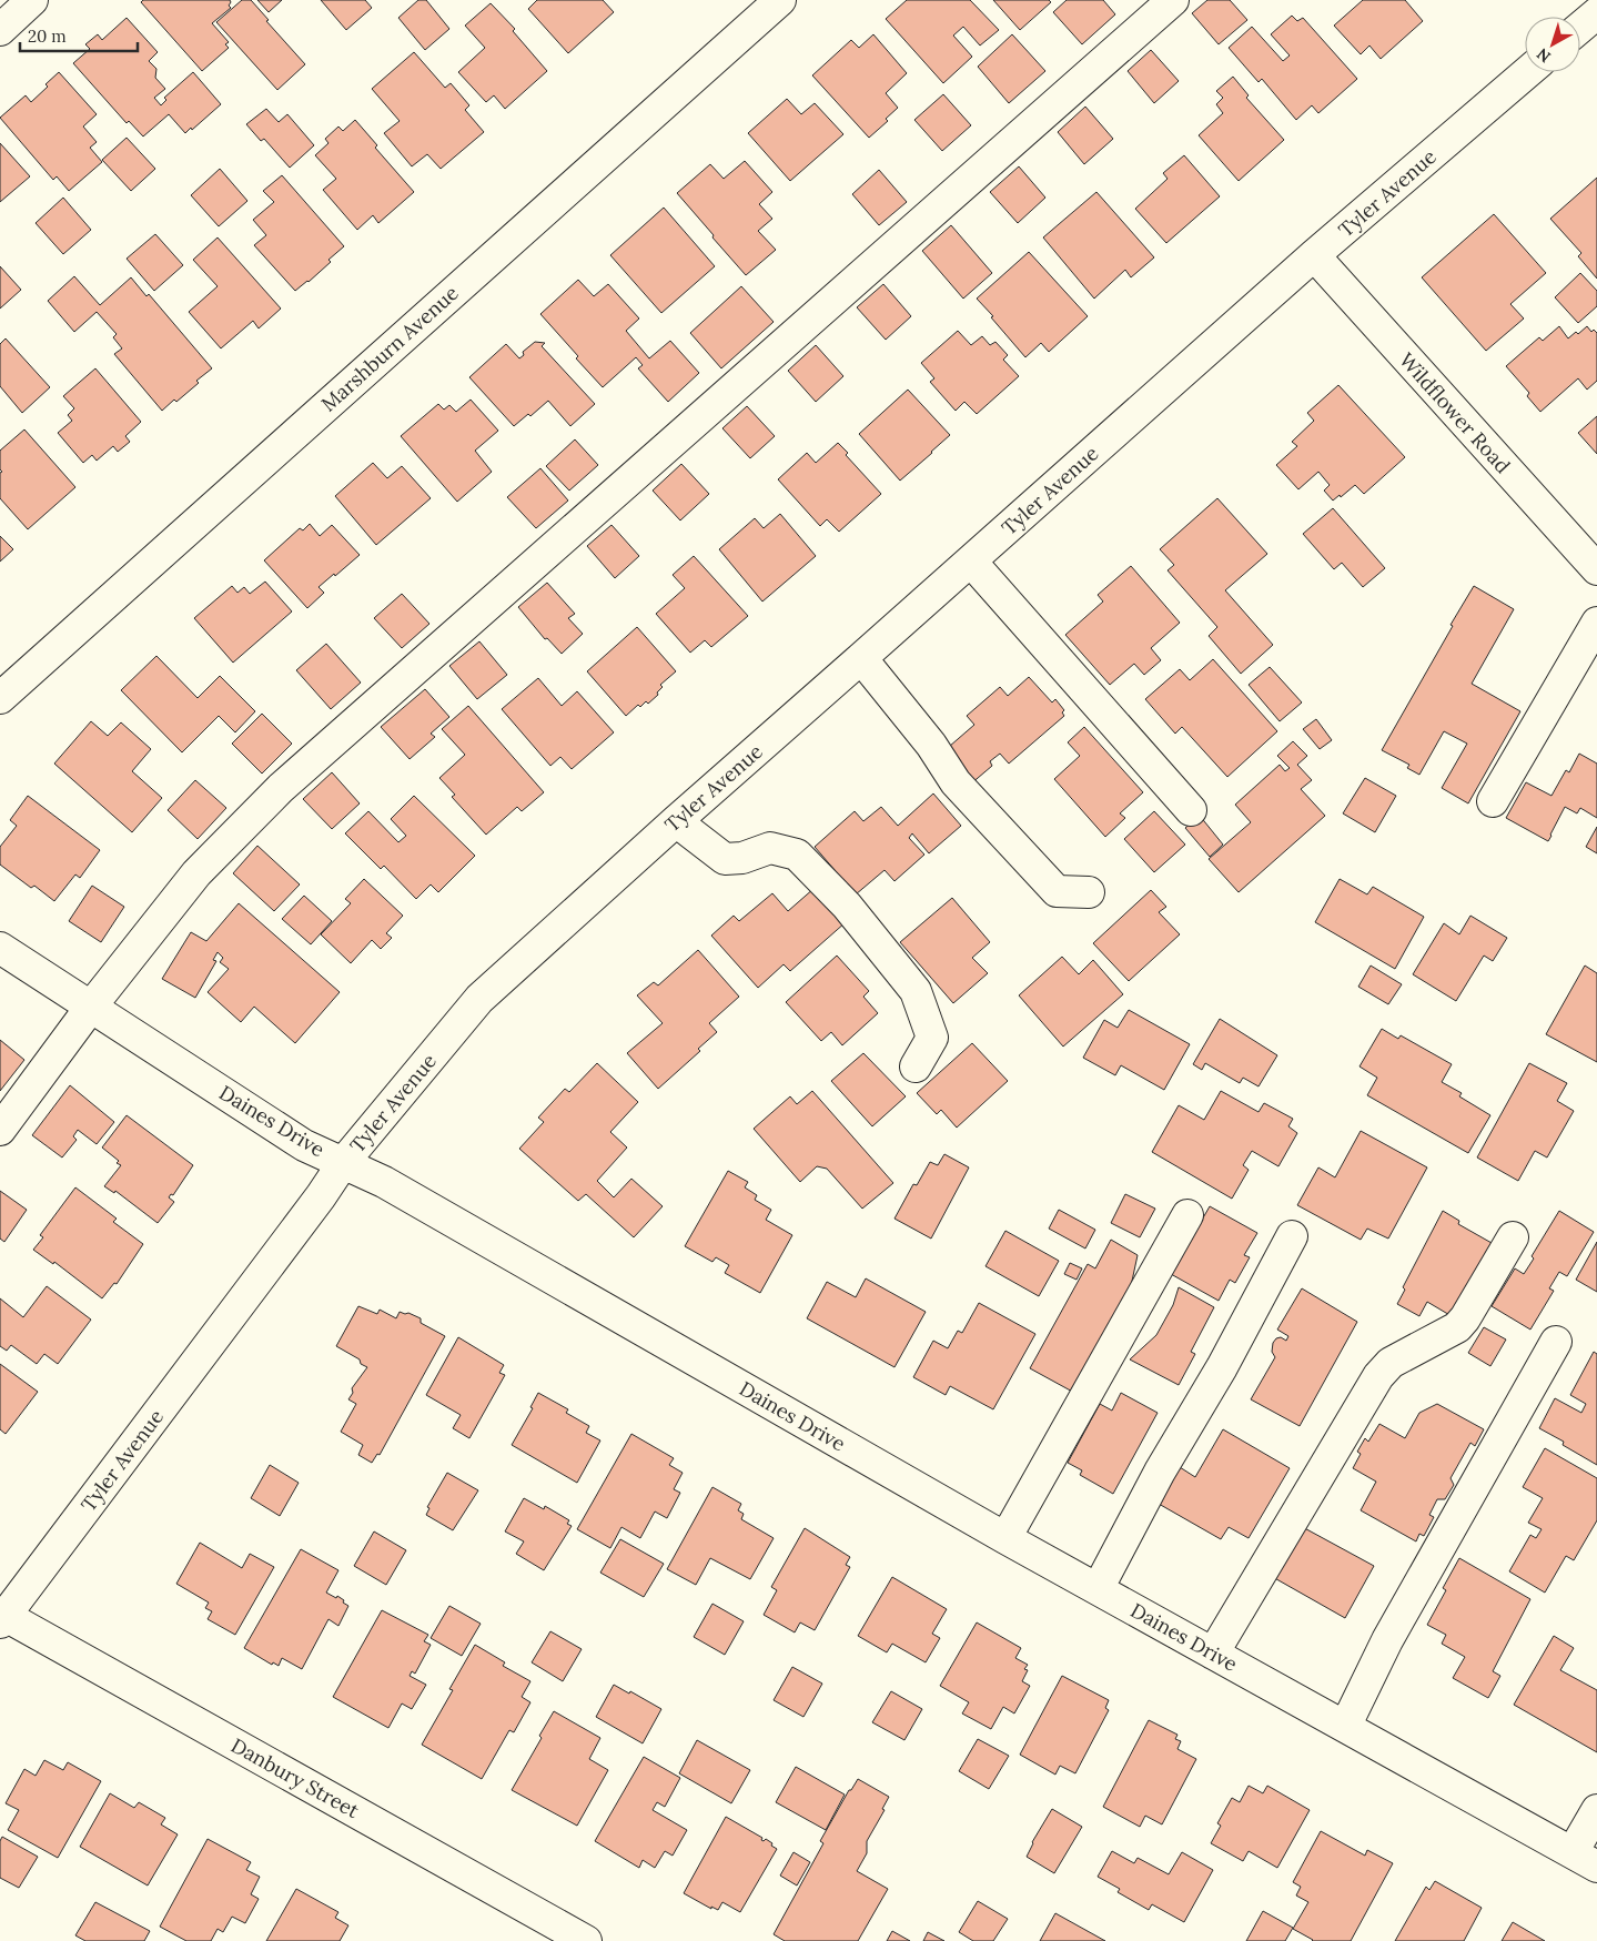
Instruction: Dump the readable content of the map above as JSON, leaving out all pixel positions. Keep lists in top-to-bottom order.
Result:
{
  "streets": {
    "street": [
      "Tyler Avenue",
      "Marshburn Avenue",
      "Wildflower Road",
      "Daines Drive",
      "Danbury Street"
    ]
  },
  "crossings": [
    ["Tyler Avenue", "Wildflower Road"],
    ["Tyler Avenue", "Daines Drive"],
    ["Tyler Avenue", "Danbury Street"]
  ],
  "scale_bar": "20 m",
  "north": "bottom left"
}
